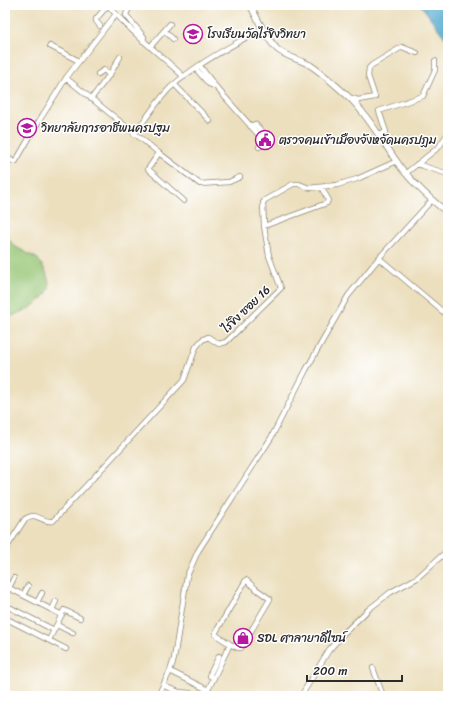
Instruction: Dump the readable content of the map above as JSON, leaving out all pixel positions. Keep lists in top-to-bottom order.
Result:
{
  "streets": {
    "street": ["ไร่ขิง ซอย 16"]
  },
  "places": {
    "school or university": ["โรงเรียนวัดไร่ขิงวิทยา", "วิทยาลัยการอาชีพนครปฐม"],
    "public building": ["ตรวจคนเข้าเมืองจังหจัดนครปฏม"],
    "shop": ["SDL ศาลายาดีไซน์"]
  },
  "scale_bar": "200 m"
}
